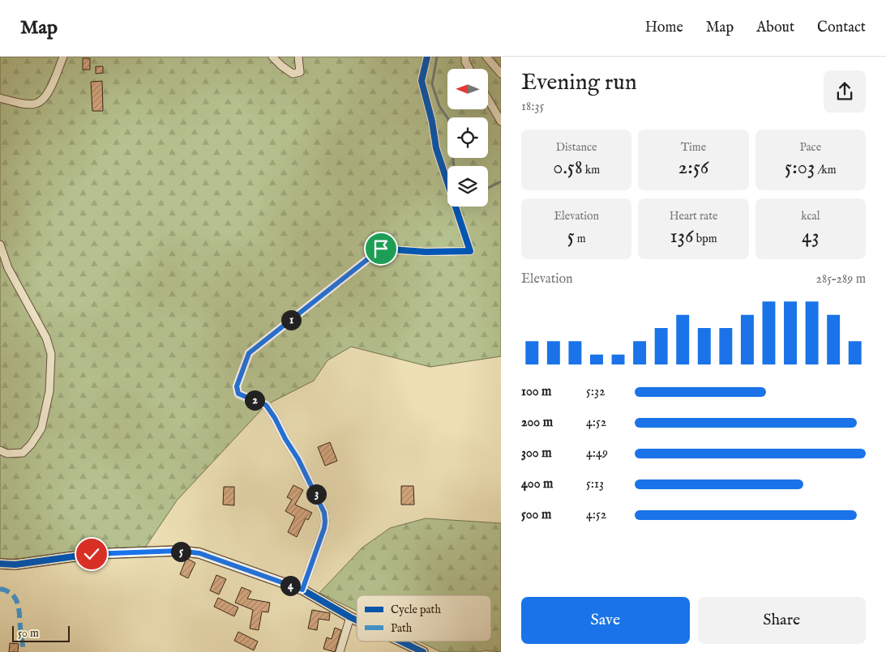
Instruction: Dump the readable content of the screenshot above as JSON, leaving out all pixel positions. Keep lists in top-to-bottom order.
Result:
{
  "legend": ["Cycle path", "Path"],
  "scale_bar": "50 m",
  "north": "left",
  "page": {
    "header": "Map",
    "nav": [
      "Home",
      "Map",
      "About",
      "Contact"
    ],
    "heading": ["Evening run", "18:35"],
    "stats": [
      ["Distance", "0.58 km"],
      ["Time", "2:56"],
      ["Pace", "5:03 /km"],
      ["Elevation", "5 m"],
      ["Heart rate", "136 bpm"],
      ["kcal", "43"]
    ],
    "chart": ["Elevation", "285–289 m"],
    "pins": [
      "1",
      "2",
      "3",
      "5",
      "4"
    ],
    "list": [
      {
        "name": "100 m",
        "note": "5:32"
      },
      {
        "name": "200 m",
        "note": "4:52"
      },
      {
        "name": "300 m",
        "note": "4:49"
      },
      {
        "name": "400 m",
        "note": "5:13"
      },
      {
        "name": "500 m",
        "note": "4:52"
      }
    ],
    "buttons": ["Save", "Share"],
    "scale": "50 m"
  }
}
